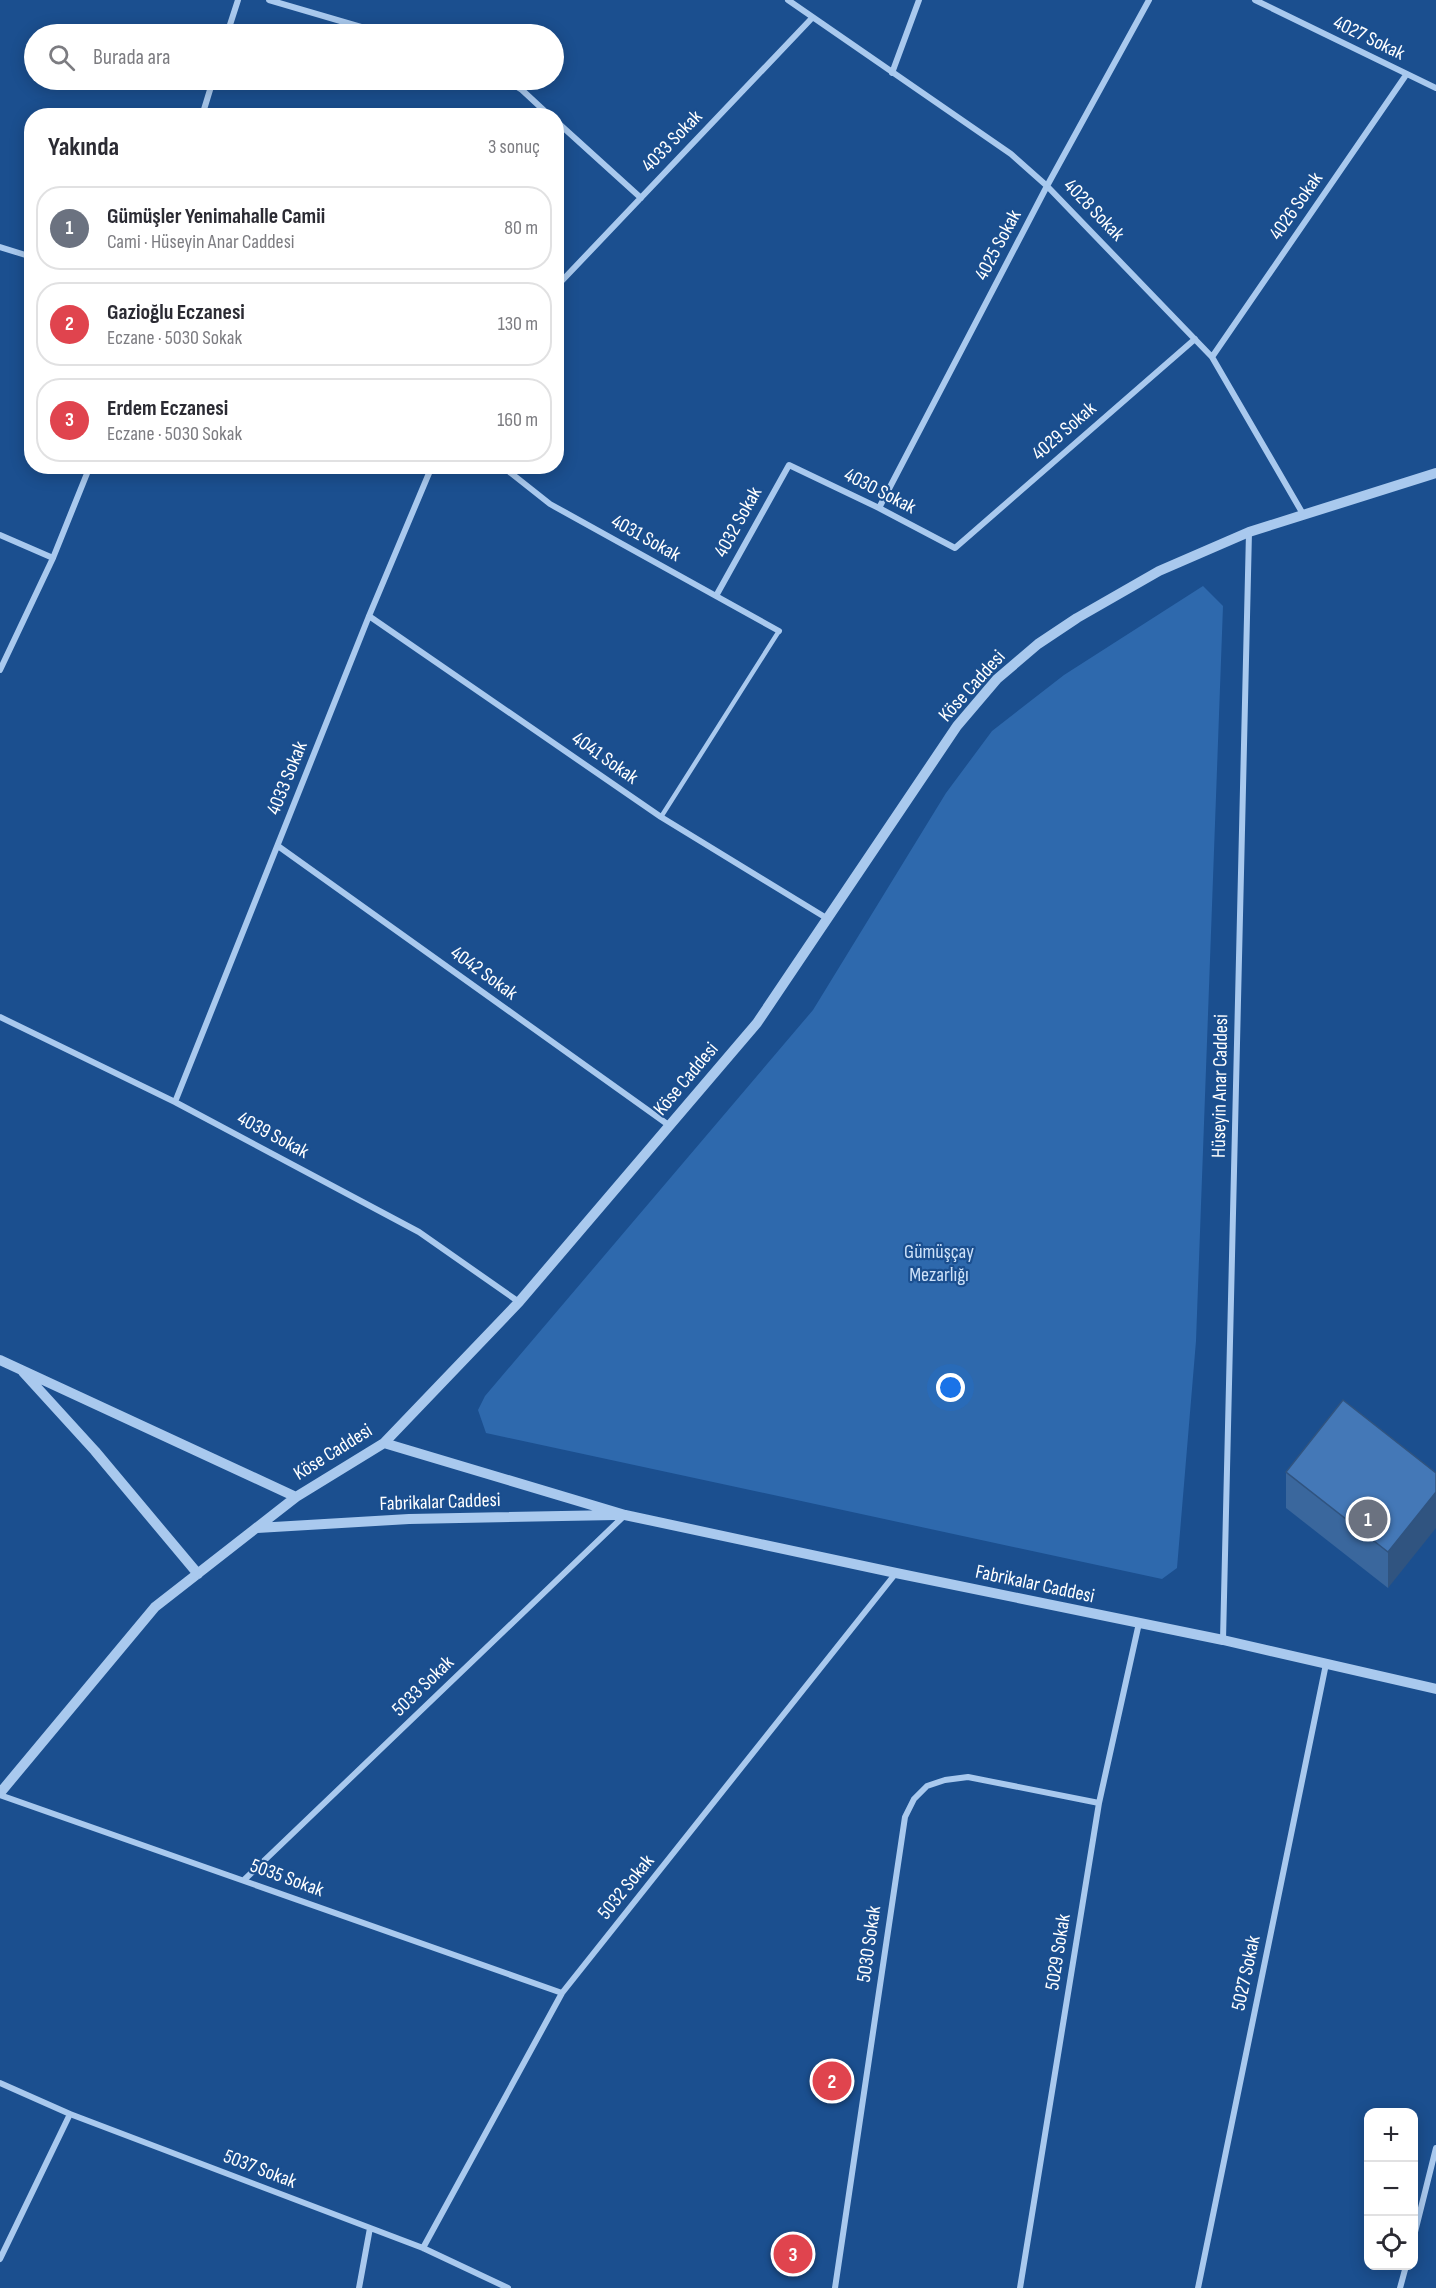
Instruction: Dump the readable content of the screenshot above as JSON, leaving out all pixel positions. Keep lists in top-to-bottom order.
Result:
{
  "streets": {
    "street": [
      "4027 Sokak",
      "4033 Sokak",
      "4026 Sokak",
      "4028 Sokak",
      "4025 Sokak",
      "4029 Sokak",
      "4030 Sokak",
      "4032 Sokak",
      "4031 Sokak",
      "Köse Caddesi",
      "4041 Sokak",
      "4042 Sokak",
      "Hüseyin Anar Caddesi",
      "4039 Sokak",
      "Fabrikalar Caddesi",
      "5033 Sokak",
      "5035 Sokak",
      "5032 Sokak",
      "5030 Sokak",
      "5029 Sokak",
      "5027 Sokak",
      "5037 Sokak"
    ]
  },
  "crossings": [
    ["4027 Sokak", "4026 Sokak"],
    ["4033 Sokak", "4028 Sokak"],
    ["4033 Sokak", "4041 Sokak"],
    ["4033 Sokak", "4042 Sokak"],
    ["4033 Sokak", "4039 Sokak"],
    ["4026 Sokak", "4028 Sokak"],
    ["4028 Sokak", "4025 Sokak"],
    ["4028 Sokak", "4029 Sokak"],
    ["4028 Sokak", "Köse Caddesi"],
    ["4025 Sokak", "4030 Sokak"],
    ["4029 Sokak", "4030 Sokak"],
    ["4030 Sokak", "4032 Sokak"],
    ["4032 Sokak", "4031 Sokak"],
    ["Köse Caddesi", "4041 Sokak"],
    ["Köse Caddesi", "4042 Sokak"],
    ["Köse Caddesi", "Hüseyin Anar Caddesi"],
    ["Köse Caddesi", "4039 Sokak"],
    ["Köse Caddesi", "Fabrikalar Caddesi"],
    ["Köse Caddesi", "5035 Sokak"],
    ["Hüseyin Anar Caddesi", "Fabrikalar Caddesi"],
    ["Fabrikalar Caddesi", "5033 Sokak"],
    ["Fabrikalar Caddesi", "5032 Sokak"],
    ["Fabrikalar Caddesi", "5029 Sokak"],
    ["Fabrikalar Caddesi", "5027 Sokak"],
    ["5033 Sokak", "5035 Sokak"],
    ["5035 Sokak", "5032 Sokak"],
    ["5032 Sokak", "5037 Sokak"],
    ["5030 Sokak", "5029 Sokak"]
  ],
  "parks": ["Gümüşçay Mezarlığı"],
  "page": {
    "search": "Burada ara",
    "heading": ["Yakında", "3 sonuç"],
    "list": [
      {
        "mark": "1",
        "name": "Gümüşler Yenimahalle Camii",
        "note": "Cami · Hüseyin Anar Caddesi",
        "value": "80 m"
      },
      {
        "mark": "2",
        "name": "Gazioğlu Eczanesi",
        "note": "Eczane · 5030 Sokak",
        "value": "130 m"
      },
      {
        "mark": "3",
        "name": "Erdem Eczanesi",
        "note": "Eczane · 5030 Sokak",
        "value": "160 m"
      }
    ],
    "pins": ["1", "2", "3"],
    "map_buttons": ["+", "−"]
  }
}
